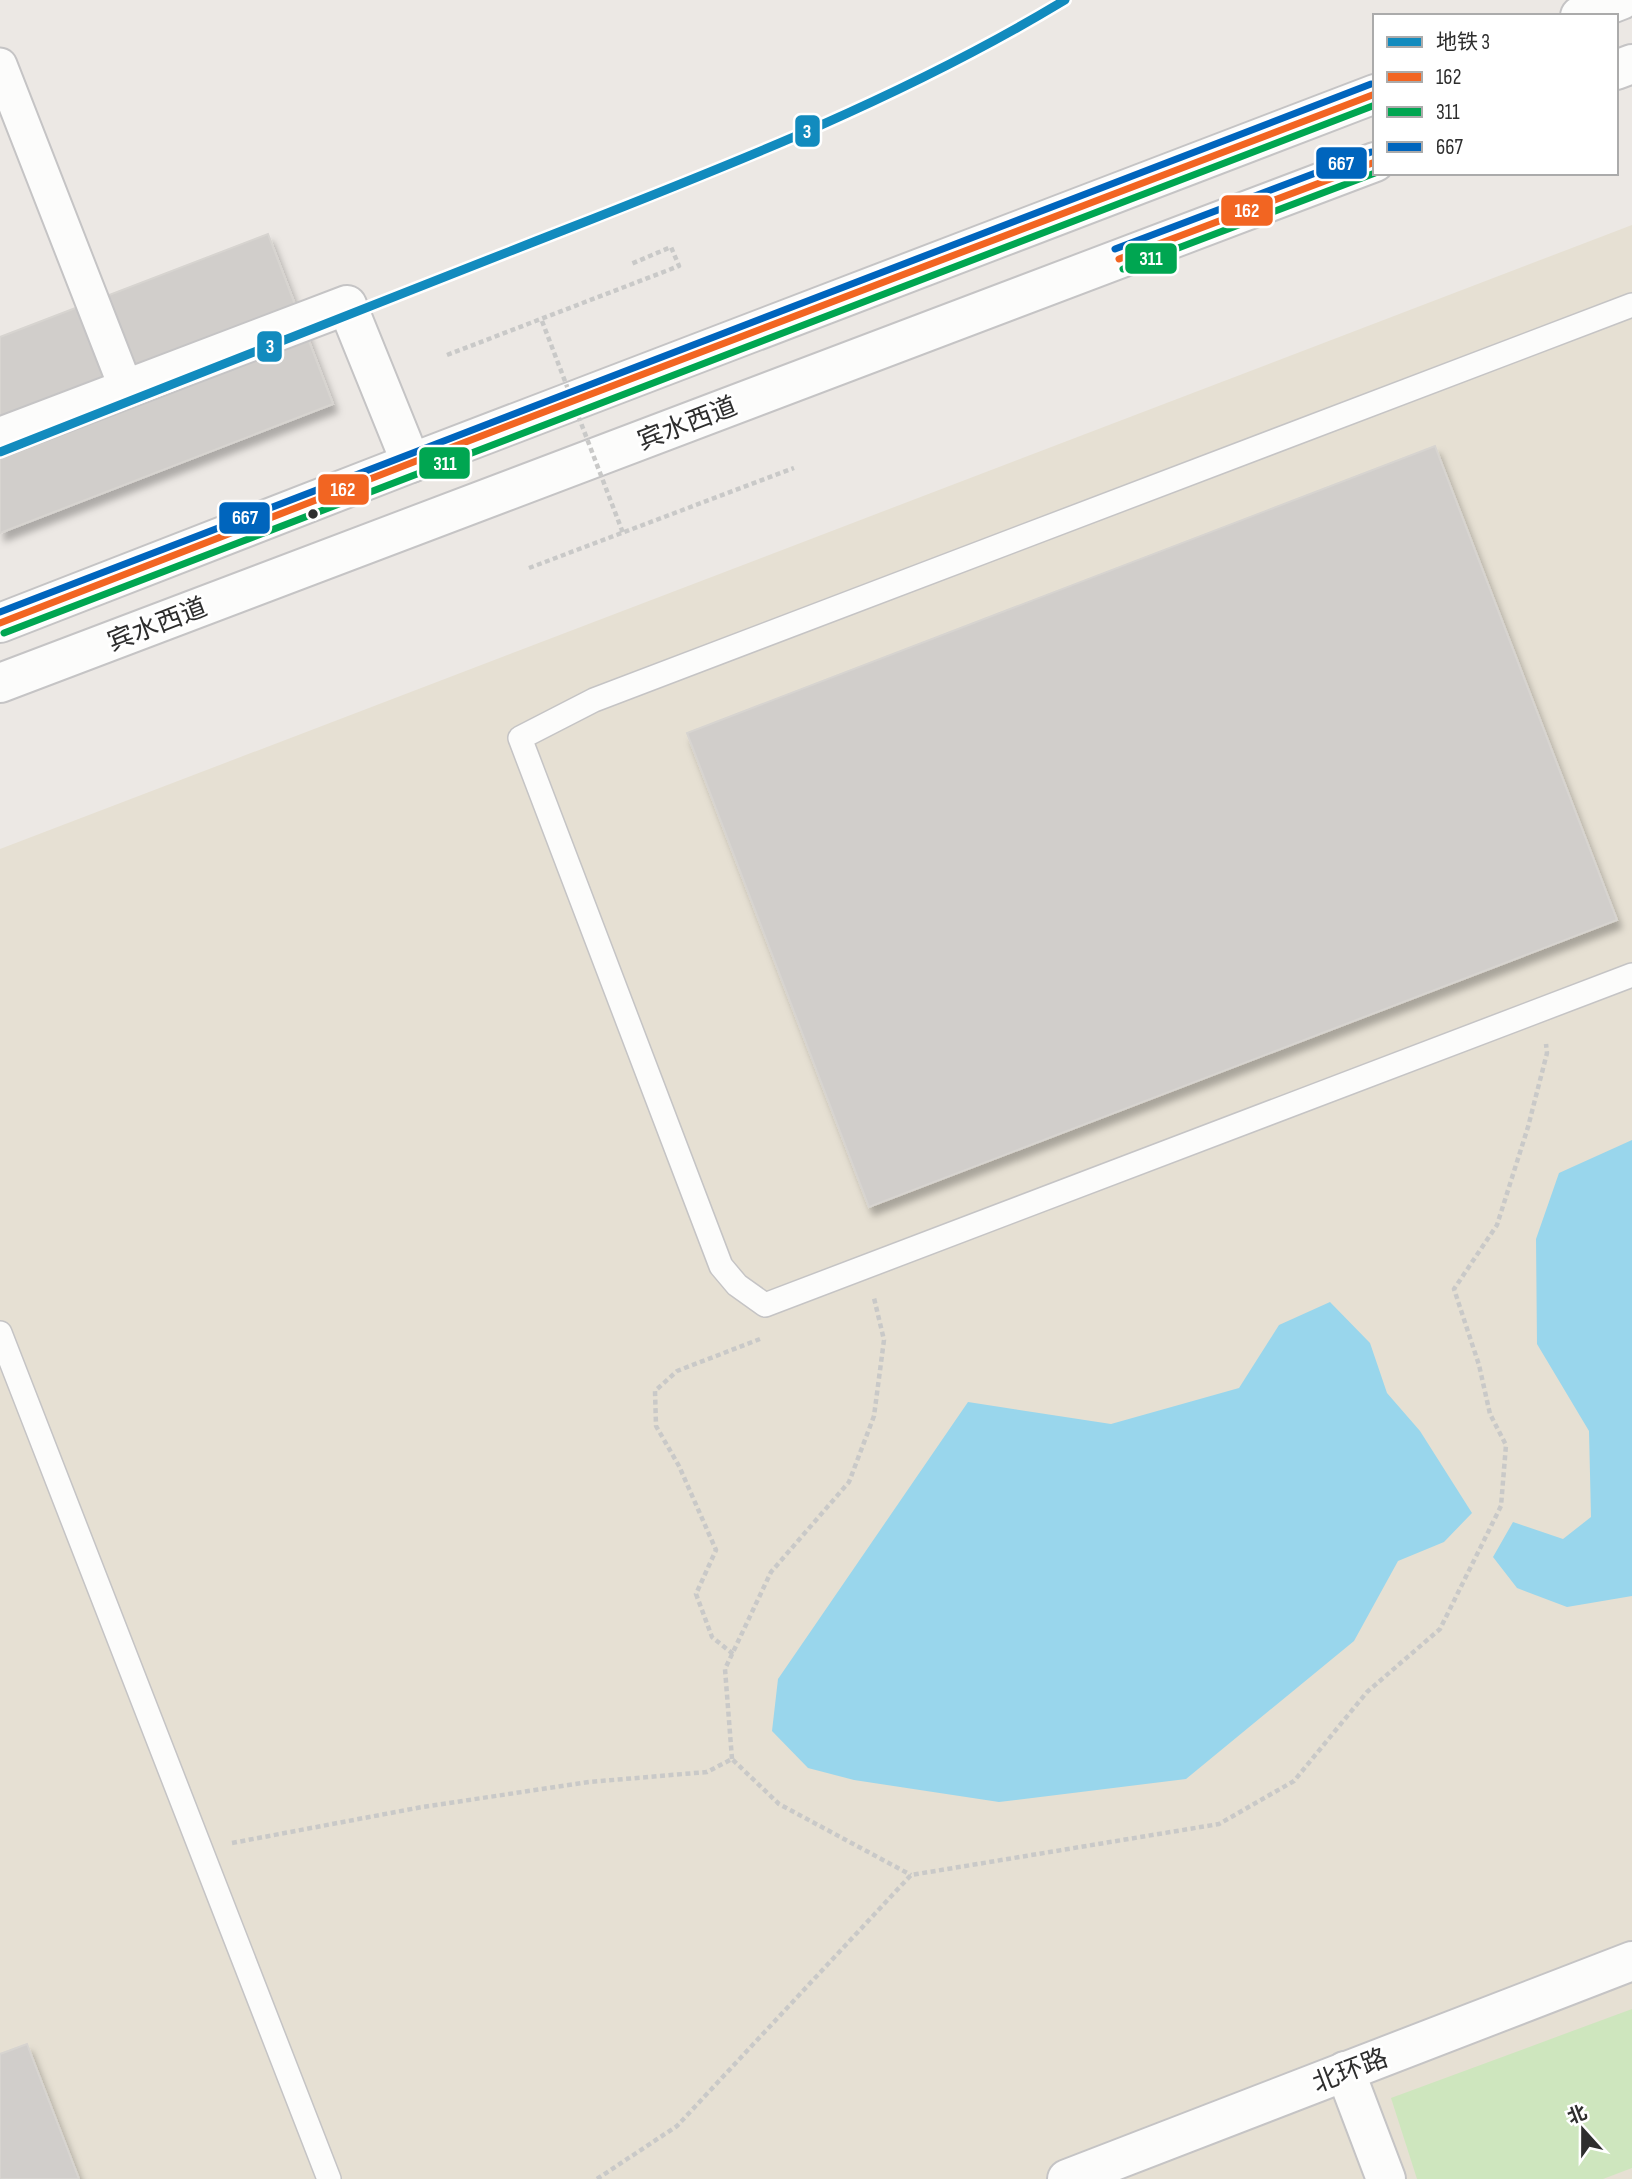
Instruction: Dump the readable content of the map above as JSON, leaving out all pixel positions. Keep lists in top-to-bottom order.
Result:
{
  "streets": {
    "main road": ["宾水西道", "北环路"]
  },
  "lines": [
    "metro line 3",
    "transit line 667",
    "transit line 162",
    "transit line 311"
  ],
  "legend": [
    "地铁 3",
    "162",
    "311",
    "667"
  ],
  "north": "top"
}
